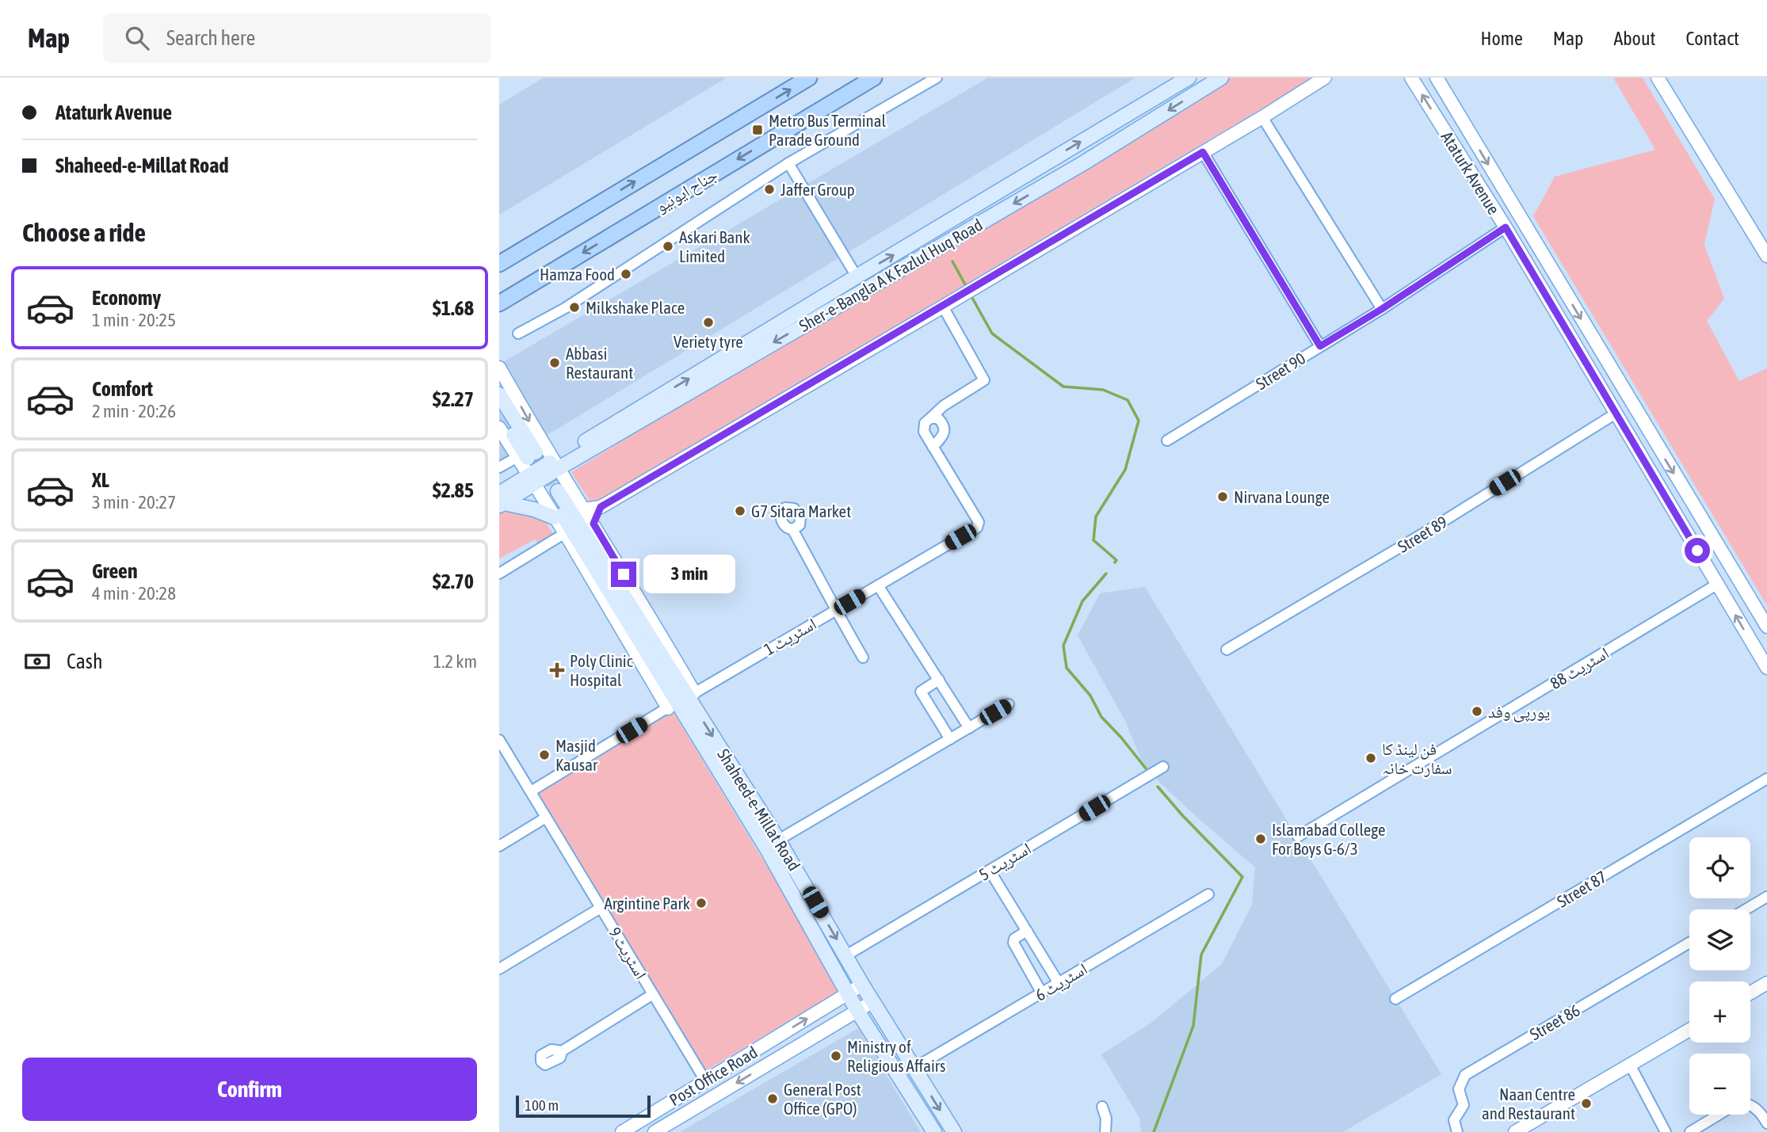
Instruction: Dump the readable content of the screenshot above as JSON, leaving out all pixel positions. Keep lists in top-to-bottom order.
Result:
{
  "streets": {
    "main road": ["جناح ایونیو", "Sher-e-Bangla A K Fazlul Huq Road", "Shaheed-e-Millat Road"],
    "street": [
      "Ataturk Avenue",
      "Street 90",
      "Street 89",
      "اسٹریٹ 1",
      "اسٹریٹ 88",
      "اسٹریٹ 5",
      "Street 87",
      "اسٹریٹ 9",
      "اسٹریٹ 6",
      "Street 86",
      "Post Office Road"
    ]
  },
  "crossings": [
    ["Ataturk Avenue", "Street 90"],
    ["Ataturk Avenue", "Street 89"],
    ["Ataturk Avenue", "اسٹریٹ 88"],
    ["Sher-e-Bangla A K Fazlul Huq Road", "Shaheed-e-Millat Road"],
    ["اسٹریٹ 1", "Shaheed-e-Millat Road"],
    ["اسٹریٹ 1", "اسٹریٹ 9"],
    ["Shaheed-e-Millat Road", "اسٹریٹ 5"],
    ["Shaheed-e-Millat Road", "اسٹریٹ 6"],
    ["Shaheed-e-Millat Road", "Post Office Road"],
    ["اسٹریٹ 9", "Post Office Road"]
  ],
  "places": {
    "transit": ["Metro Bus Terminal Parade Ground"],
    "other": [
      "Jaffer Group",
      "Askari Bank Limited",
      "Hamza Food",
      "Milkshake Place",
      "Veriety tyre",
      "Abbasi Restaurant",
      "Nirvana Lounge",
      "G7 Sitara Market",
      "یورپی وفد",
      "Masjid Kausar",
      "فن لینڈ کا سفارت خانہ",
      "Islamabad College For Boys G-6/3",
      "Argintine Park",
      "Ministry of Religious Affairs",
      "General Post Office (GPO)",
      "Naan Centre and Restaurant"
    ],
    "health": ["Poly Clinic Hospital"]
  },
  "scale_bar": "100 m",
  "page": {
    "header": "Map",
    "search": "Search here",
    "nav": [
      "Home",
      "Map",
      "About",
      "Contact"
    ],
    "banner": ["Ataturk Avenue", "Shaheed-e-Millat Road"],
    "heading": "Choose a ride",
    "list": [
      {
        "name": "Economy",
        "note": "1 min · 20:25",
        "value": "$1.68"
      },
      {
        "name": "Comfort",
        "note": "2 min · 20:26",
        "value": "$2.27"
      },
      {
        "name": "XL",
        "note": "3 min · 20:27",
        "value": "$2.85"
      },
      {
        "name": "Green",
        "note": "4 min · 20:28",
        "value": "$2.70"
      }
    ],
    "bubble": "3 min",
    "pay": ["Cash", "1.2 km"],
    "map_buttons": ["+", "−"],
    "buttons": "Confirm",
    "scale": "100 m"
  }
}
